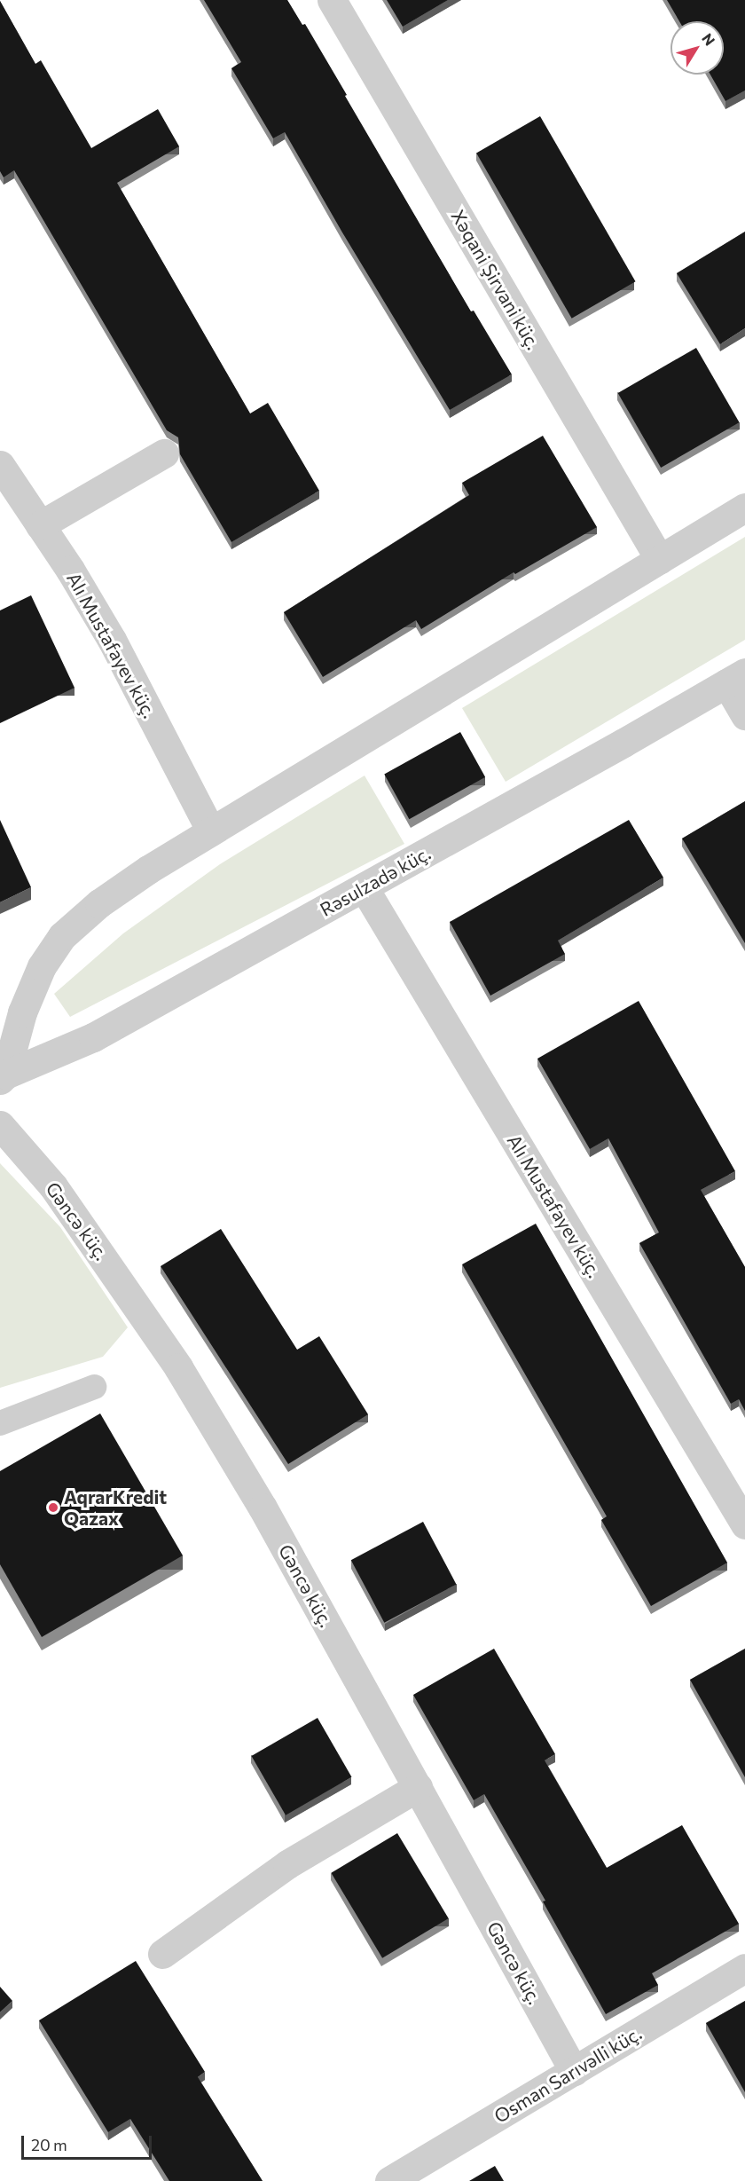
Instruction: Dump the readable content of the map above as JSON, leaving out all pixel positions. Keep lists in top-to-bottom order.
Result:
{
  "streets": {
    "street": [
      "Xəqani Şirvani küç.",
      "Alı Mustafayev küç.",
      "Rəsulzadə küç.",
      "Gəncə küç.",
      "Osman Sarıvəlli küç."
    ]
  },
  "crossings": [
    ["Alı Mustafayev küç.", "Rəsulzadə küç."],
    ["Gəncə küç.", "Osman Sarıvəlli küç."]
  ],
  "places": ["AqrarKredit Qazax"],
  "scale_bar": "20 m",
  "north": "top right"
}
